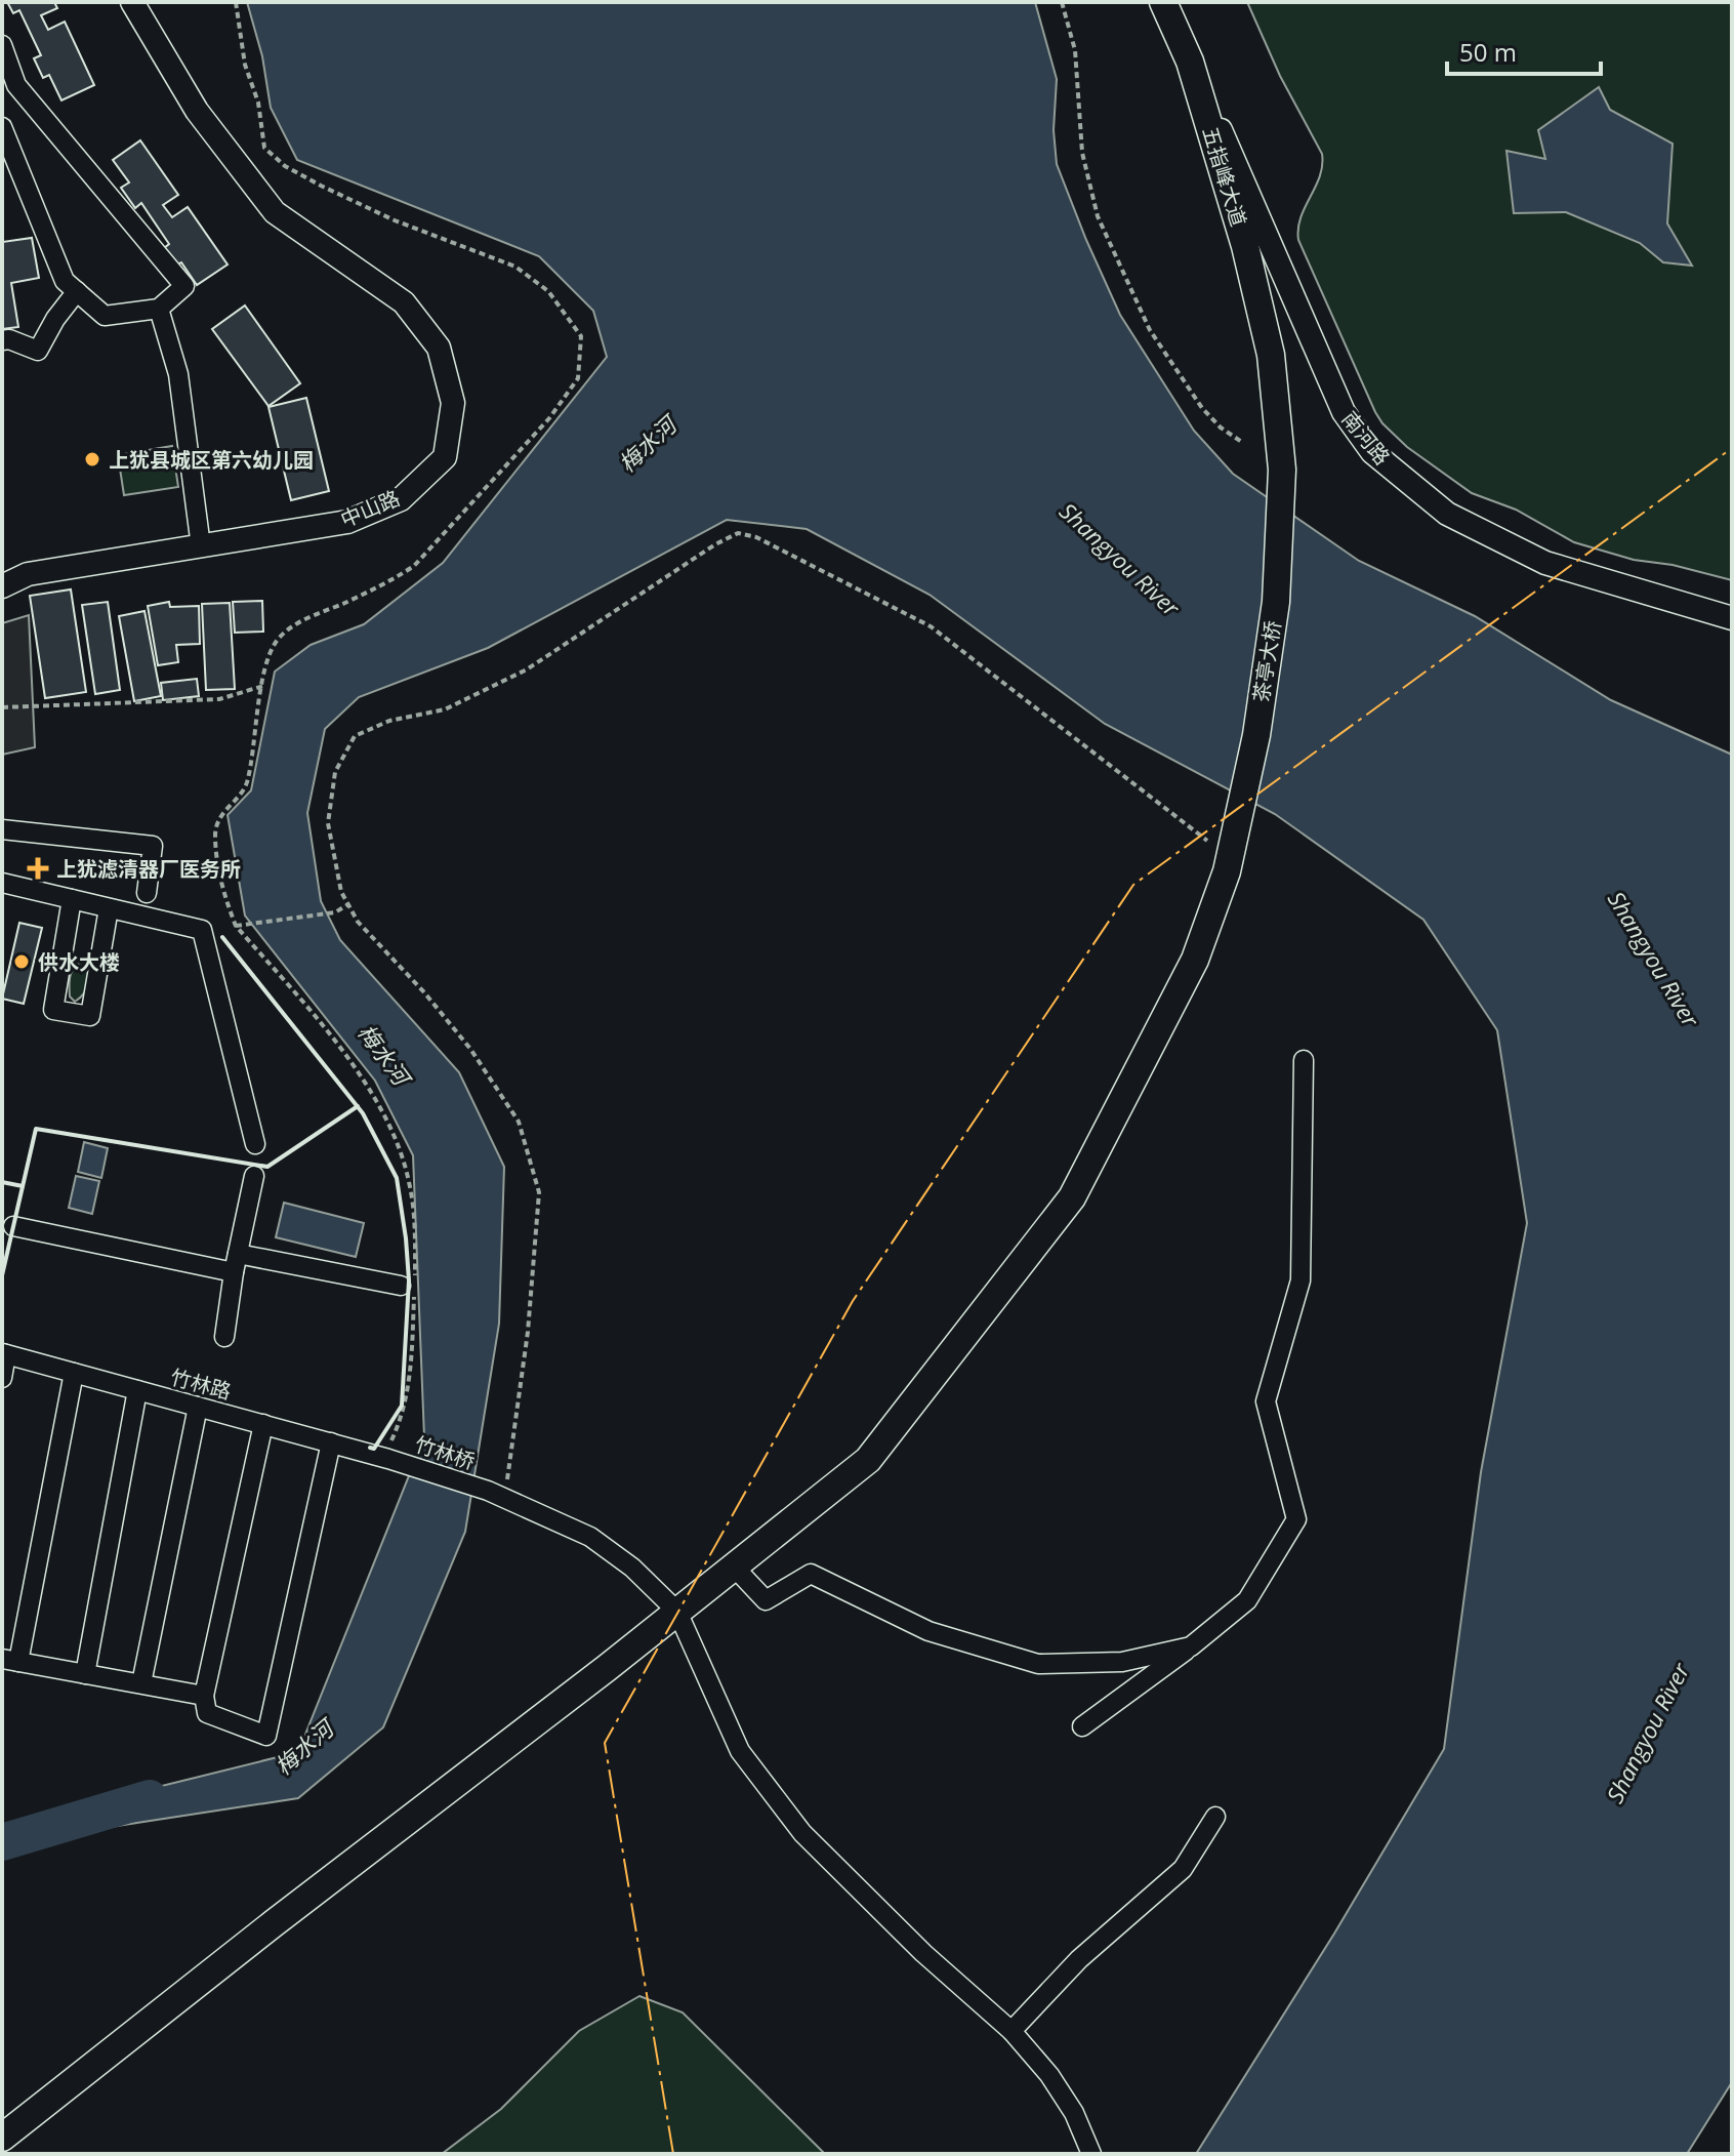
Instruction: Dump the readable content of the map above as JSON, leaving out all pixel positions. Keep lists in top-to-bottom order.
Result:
{
  "streets": {
    "main road": ["五指峰大道", "茶亭大桥"],
    "street": [
      "南河路",
      "中山路",
      "竹林路",
      "竹林桥"
    ]
  },
  "crossings": [
    ["五指峰大道", "南河路"],
    ["五指峰大道", "茶亭大桥"],
    ["茶亭大桥", "竹林桥"],
    ["竹林路", "竹林桥"]
  ],
  "water": ["梅水河", "Shangyou River"],
  "places": {
    "other": ["上犹县城区第六幼儿园", "供水大楼"],
    "health": ["上犹滤清器厂医务所"]
  },
  "scale_bar": "50 m"
}
